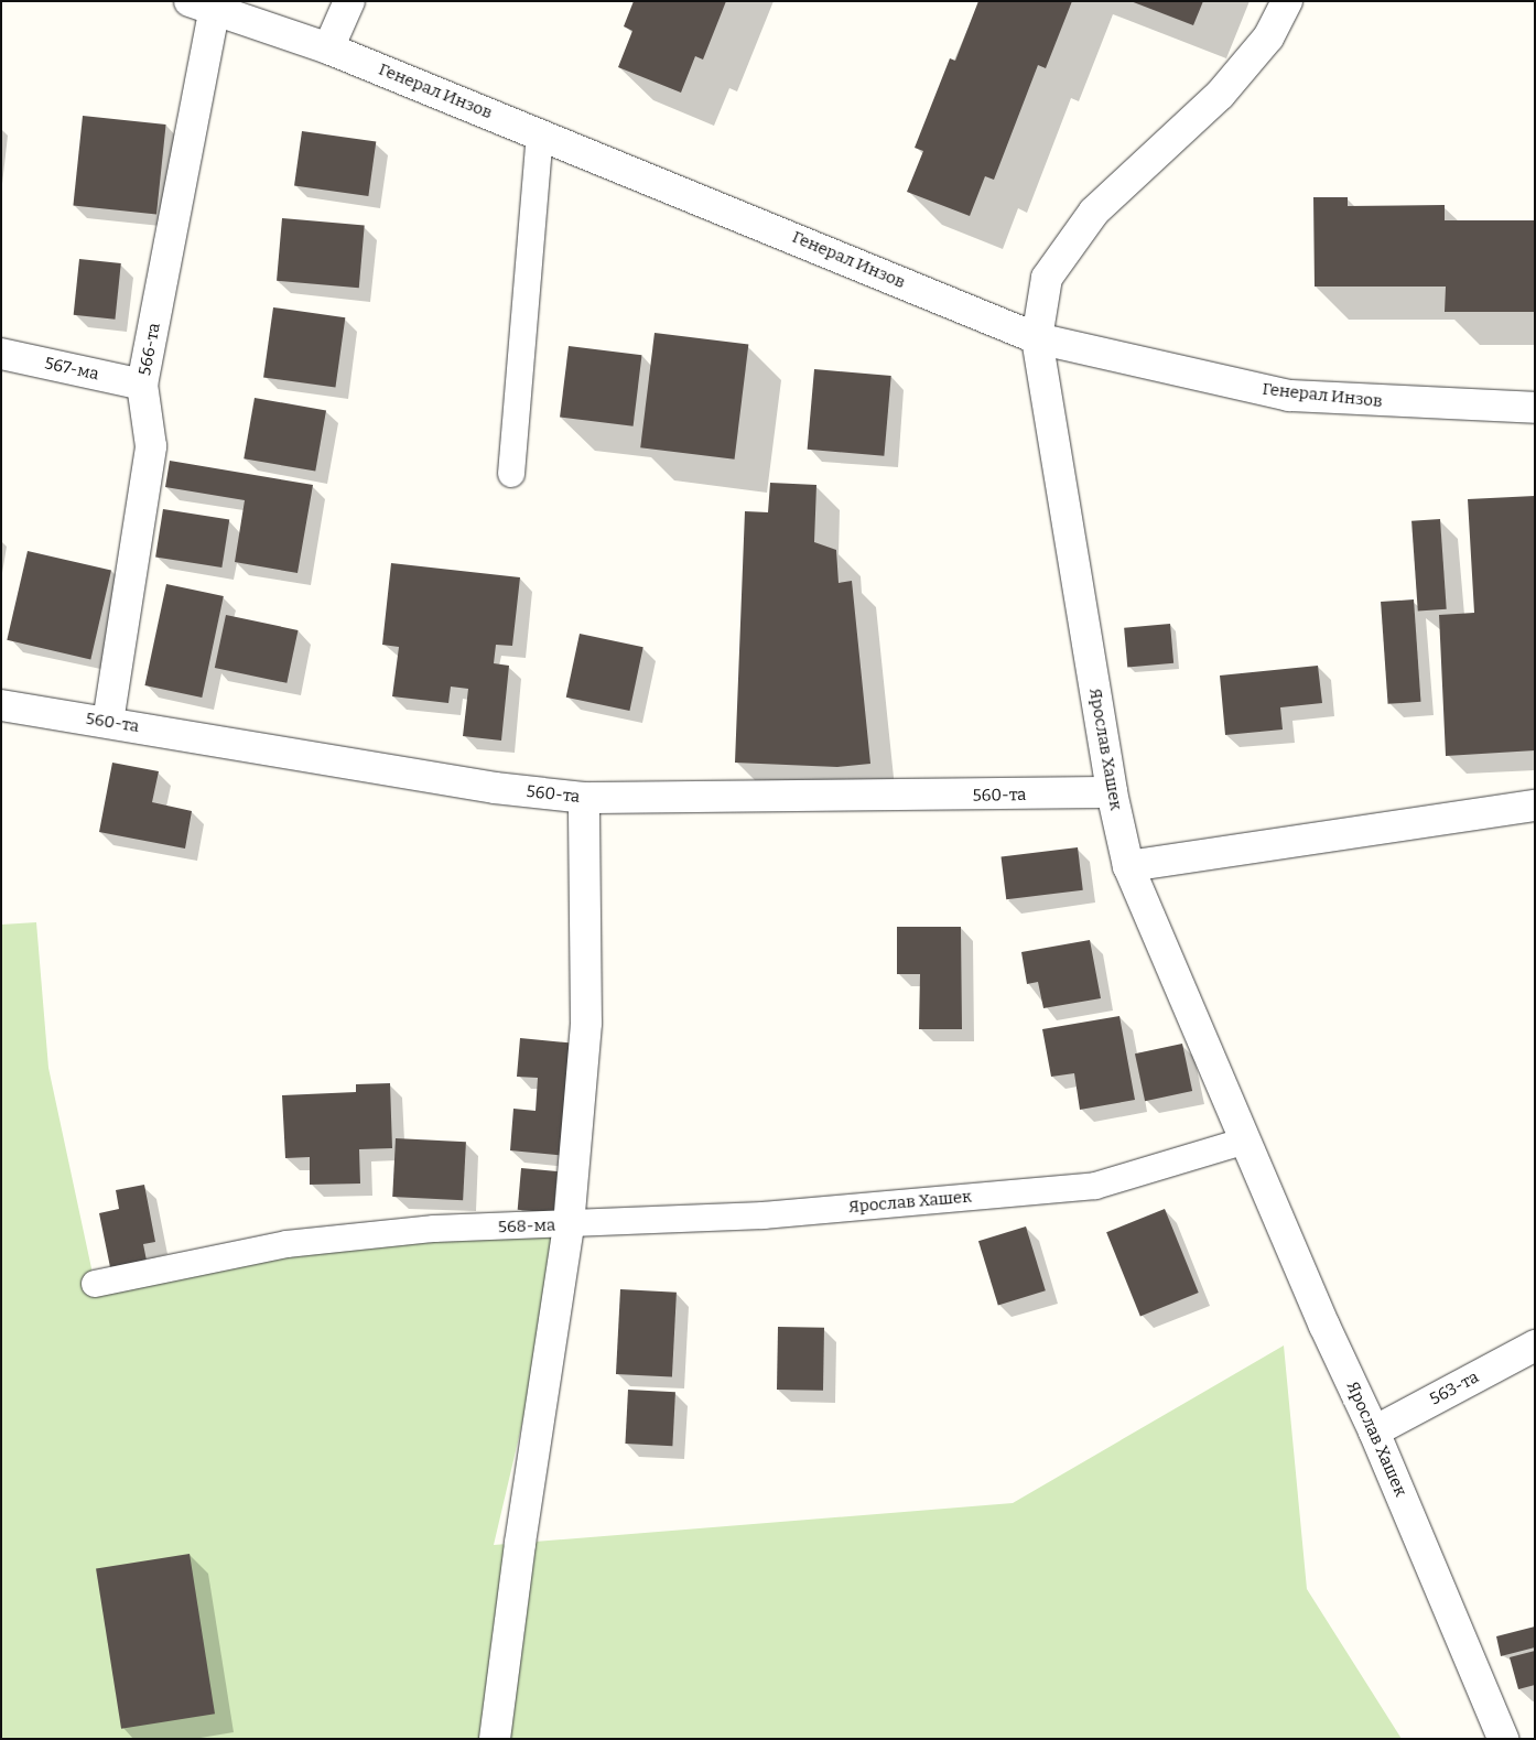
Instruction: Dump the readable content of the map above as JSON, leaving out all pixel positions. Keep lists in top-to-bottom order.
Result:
{
  "streets": {
    "street": [
      "Генерал Инзов",
      "566-та",
      "567-ма",
      "560-та",
      "Ярослав Хашек",
      "568-ма",
      "563-та"
    ]
  },
  "crossings": [
    ["Генерал Инзов", "566-та"],
    ["Генерал Инзов", "Ярослав Хашек"],
    ["566-та", "567-ма"],
    ["566-та", "560-та"],
    ["560-та", "Ярослав Хашек"],
    ["560-та", "568-ма"],
    ["Ярослав Хашек", "568-ма"],
    ["Ярослав Хашек", "563-та"]
  ]
}
